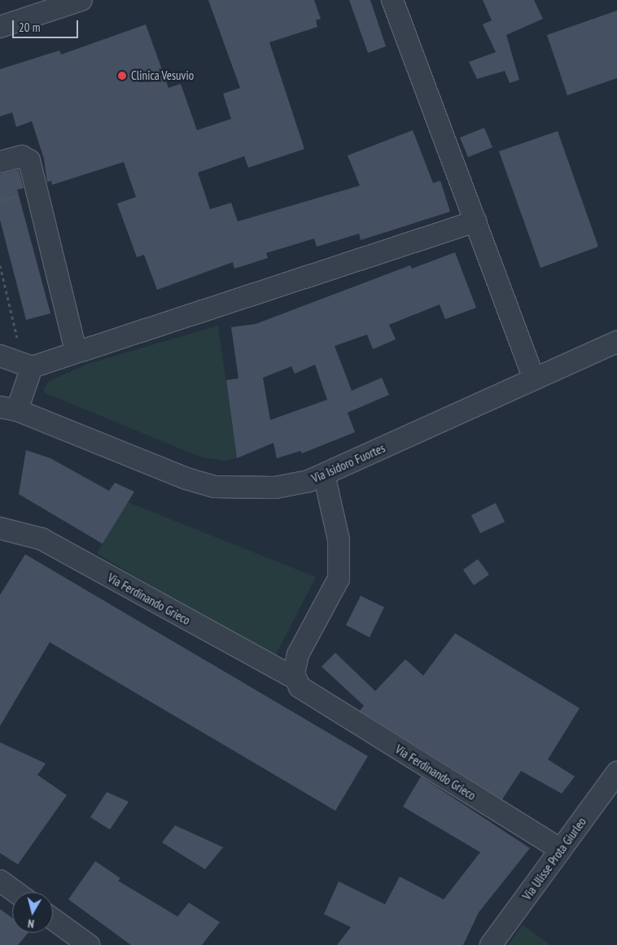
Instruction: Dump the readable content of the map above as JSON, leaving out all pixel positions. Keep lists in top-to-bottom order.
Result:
{
  "streets": {
    "street": ["Via Isidoro Fuortes", "Via Ferdinando Grieco", "Via Ulisse Prota Giurleo"]
  },
  "crossings": [
    ["Via Ferdinando Grieco", "Via Ulisse Prota Giurleo"]
  ],
  "places": ["Clinica Vesuvio"],
  "scale_bar": "20 m",
  "north": "bottom"
}
